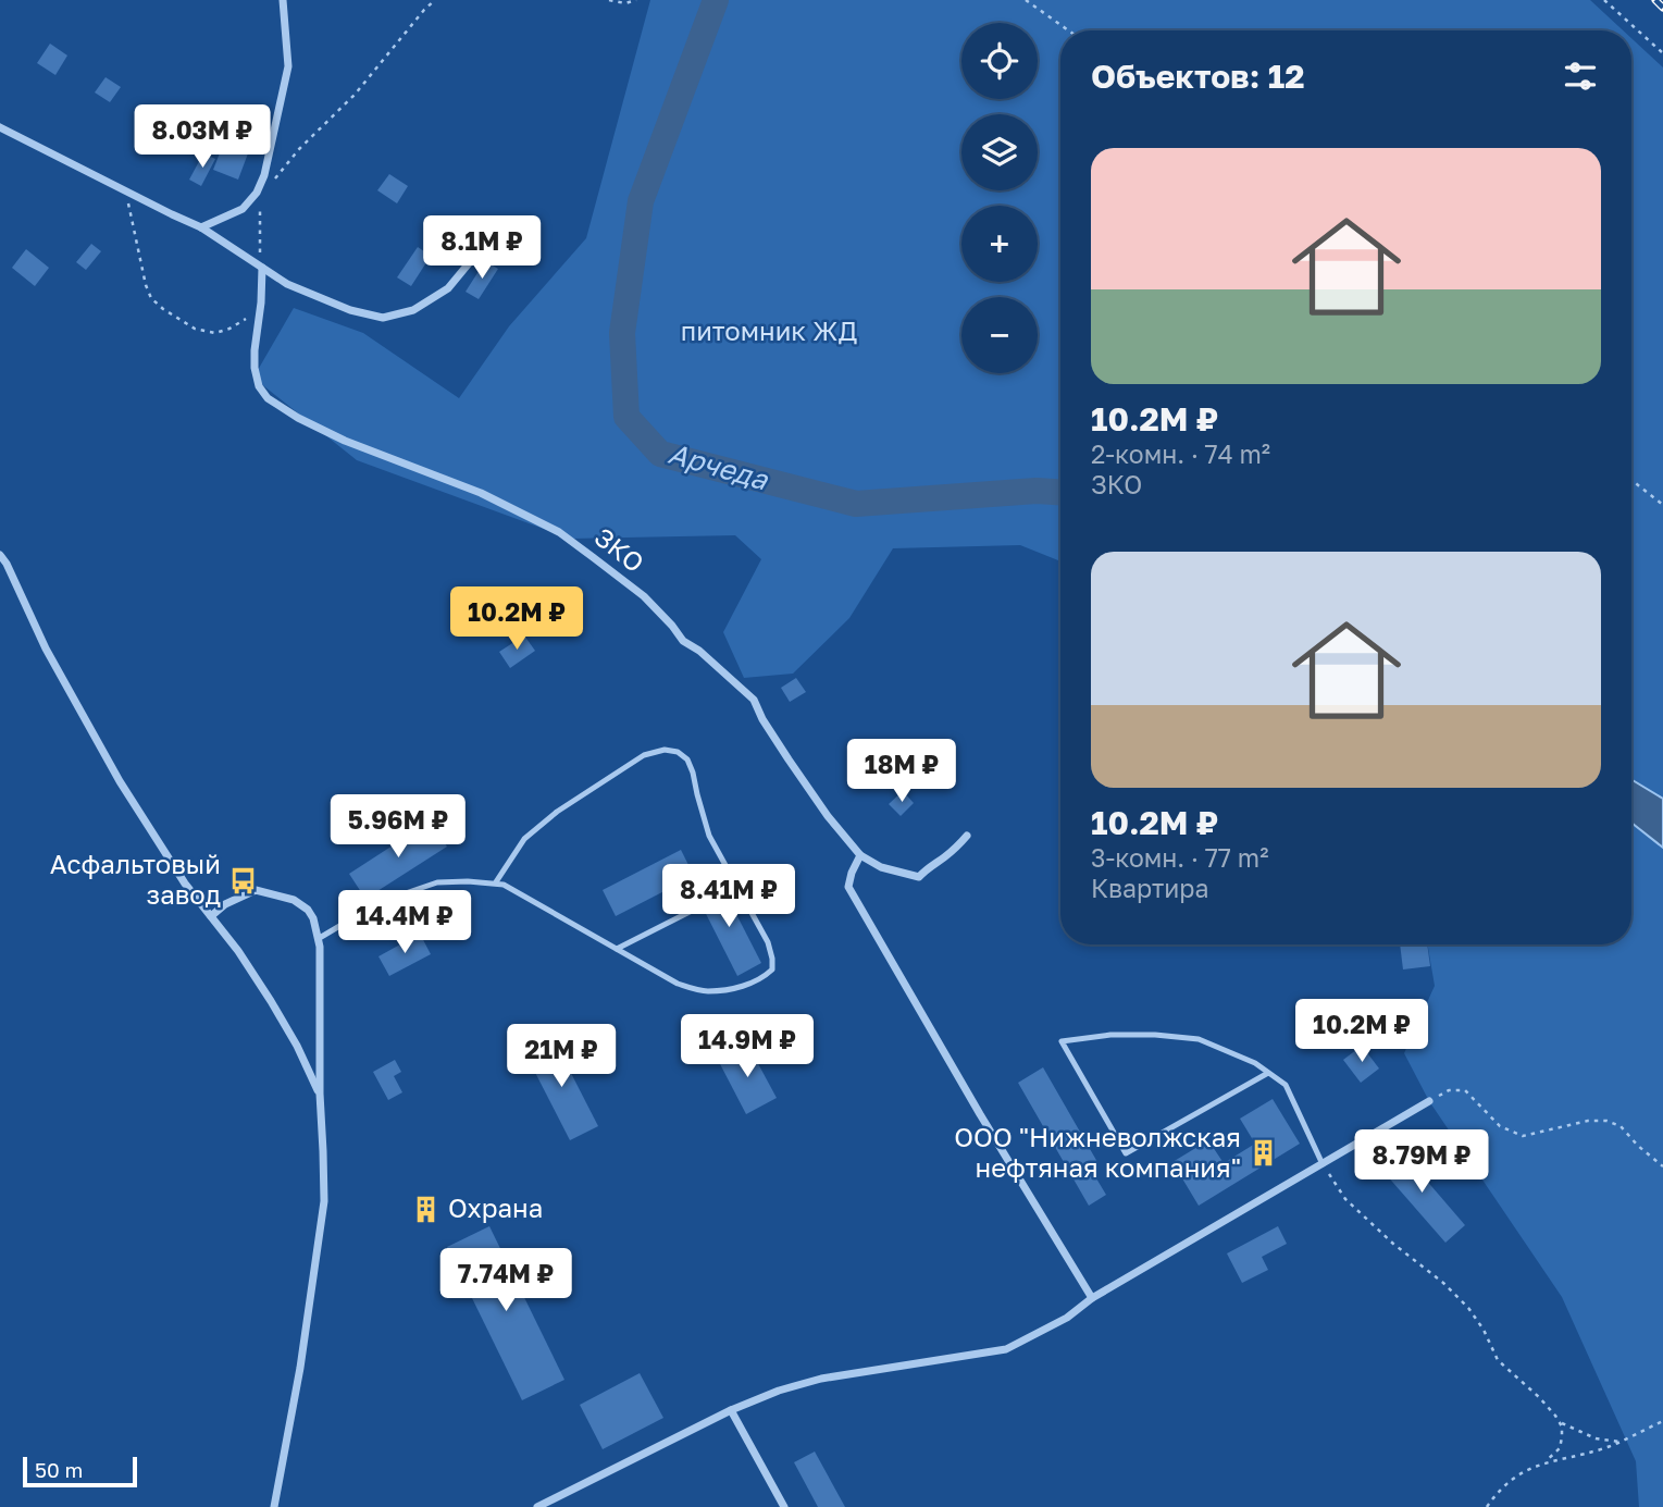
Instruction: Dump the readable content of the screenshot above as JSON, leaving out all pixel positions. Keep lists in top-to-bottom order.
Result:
{
  "streets": {
    "street": ["ЗКО"]
  },
  "water": ["Арчеда"],
  "parks": ["питомник ЖД"],
  "places": {
    "bus stop": ["Асфальтовый завод"],
    "building": ["ООО \"Нижневолжская нефтяная компания\"", "Охрана"]
  },
  "scale_bar": "50 m",
  "page": {
    "map_buttons": ["+", "−"],
    "heading": "Объектов: 12",
    "price": [
      "8.03M ₽",
      "8.1M ₽",
      "10.2M ₽",
      "18M ₽",
      "5.96M ₽",
      "8.41M ₽",
      "14.4M ₽",
      "10.2M ₽",
      "14.9M ₽",
      "21M ₽",
      "8.79M ₽",
      "7.74M ₽"
    ],
    "list": [
      {
        "name": "10.2M ₽",
        "note": "2-комн. · 74 m² · ЗКО"
      },
      {
        "name": "10.2M ₽",
        "note": "3-комн. · 77 m² · Квартира"
      }
    ],
    "scale": "50 m"
  }
}
